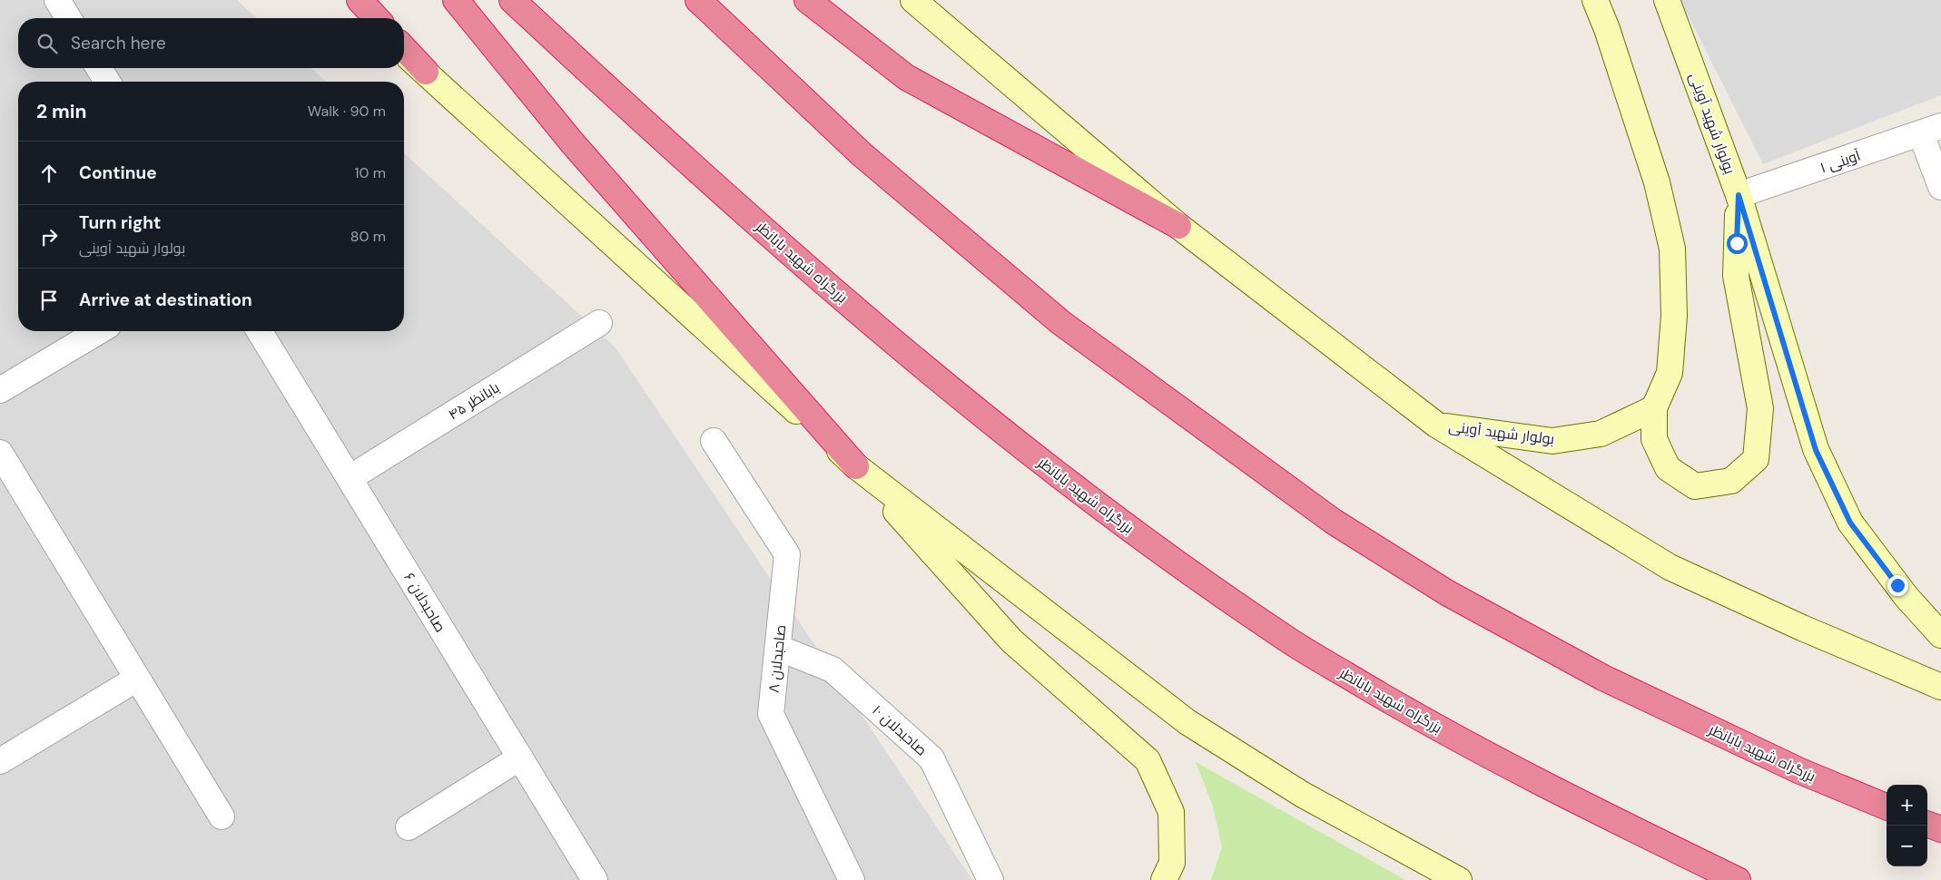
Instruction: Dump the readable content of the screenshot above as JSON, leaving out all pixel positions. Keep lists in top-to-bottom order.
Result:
{
  "streets": {
    "highway": ["بزرگراه شهید بابانظر"],
    "main road": ["بولوار شهید آوینی"],
    "street": [
      "آوینی ۱",
      "بابانظر ۴۵",
      "صاحبدلان ۶",
      "صاحبدلان ۸",
      "صاحبدلان ۱۰"
    ]
  },
  "crossings": [
    ["بولوار شهید آوینی", "آوینی ۱"],
    ["بابانظر ۴۵", "صاحبدلان ۶"],
    ["صاحبدلان ۸", "صاحبدلان ۱۰"]
  ],
  "page": {
    "search": "Search here",
    "heading": ["2 min", "Walk · 90 m"],
    "list": [
      ["Continue", "10 m"],
      ["Turn right", "بولوار شهید آوینی", "80 m"],
      "Arrive at destination"
    ],
    "map_buttons": ["+", "−"]
  }
}
